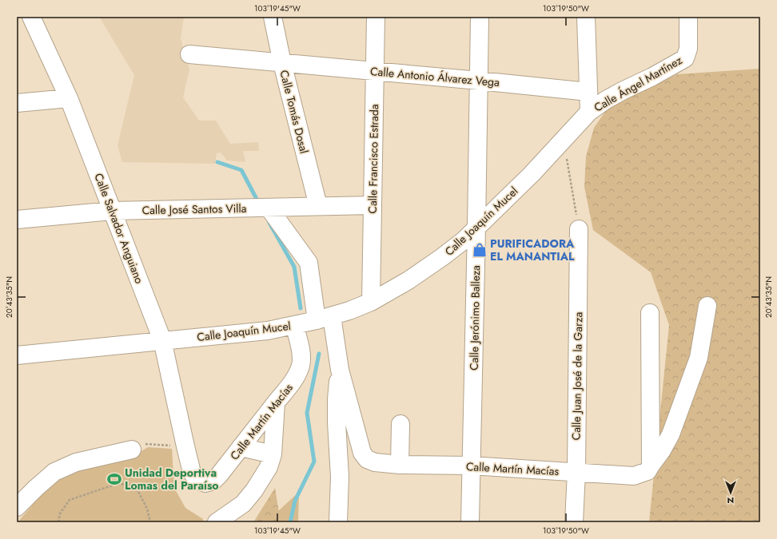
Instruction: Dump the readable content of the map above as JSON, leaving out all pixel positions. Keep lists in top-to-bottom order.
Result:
{
  "streets": {
    "street": [
      "Calle Antonio Álvarez Vega",
      "Calle Ángel Martínez",
      "Calle Tomás Dosal",
      "Calle Francisco Estrada",
      "Calle José Santos Villa",
      "Calle Joaquín Mucel",
      "Calle Salvador Anguiano",
      "Calle Jerónimo Balleza",
      "Calle Juan José de la Garza",
      "Calle Martín Macías"
    ]
  },
  "crossings": [
    ["Calle Antonio Álvarez Vega", "Calle Tomás Dosal"],
    ["Calle Antonio Álvarez Vega", "Calle Francisco Estrada"],
    ["Calle Antonio Álvarez Vega", "Calle Jerónimo Balleza"],
    ["Calle Tomás Dosal", "Calle José Santos Villa"],
    ["Calle Francisco Estrada", "Calle José Santos Villa"],
    ["Calle Francisco Estrada", "Calle Joaquín Mucel"],
    ["Calle José Santos Villa", "Calle Salvador Anguiano"],
    ["Calle José Santos Villa", "Calle Martín Macías"],
    ["Calle Joaquín Mucel", "Calle Salvador Anguiano"],
    ["Calle Joaquín Mucel", "Calle Jerónimo Balleza"],
    ["Calle Joaquín Mucel", "Calle Martín Macías"],
    ["Calle Salvador Anguiano", "Calle Martín Macías"],
    ["Calle Jerónimo Balleza", "Calle Martín Macías"],
    ["Calle Juan José de la Garza", "Calle Martín Macías"]
  ],
  "places": {
    "shop": ["PURIFICADORA EL MANANTIAL"],
    "sports": ["Unidad Deportiva Lomas del Paraíso"]
  },
  "north": "bottom",
  "coordinates": ["103°19'45\"W", "103°19'50\"W", "20°43'35\"N"]
}
